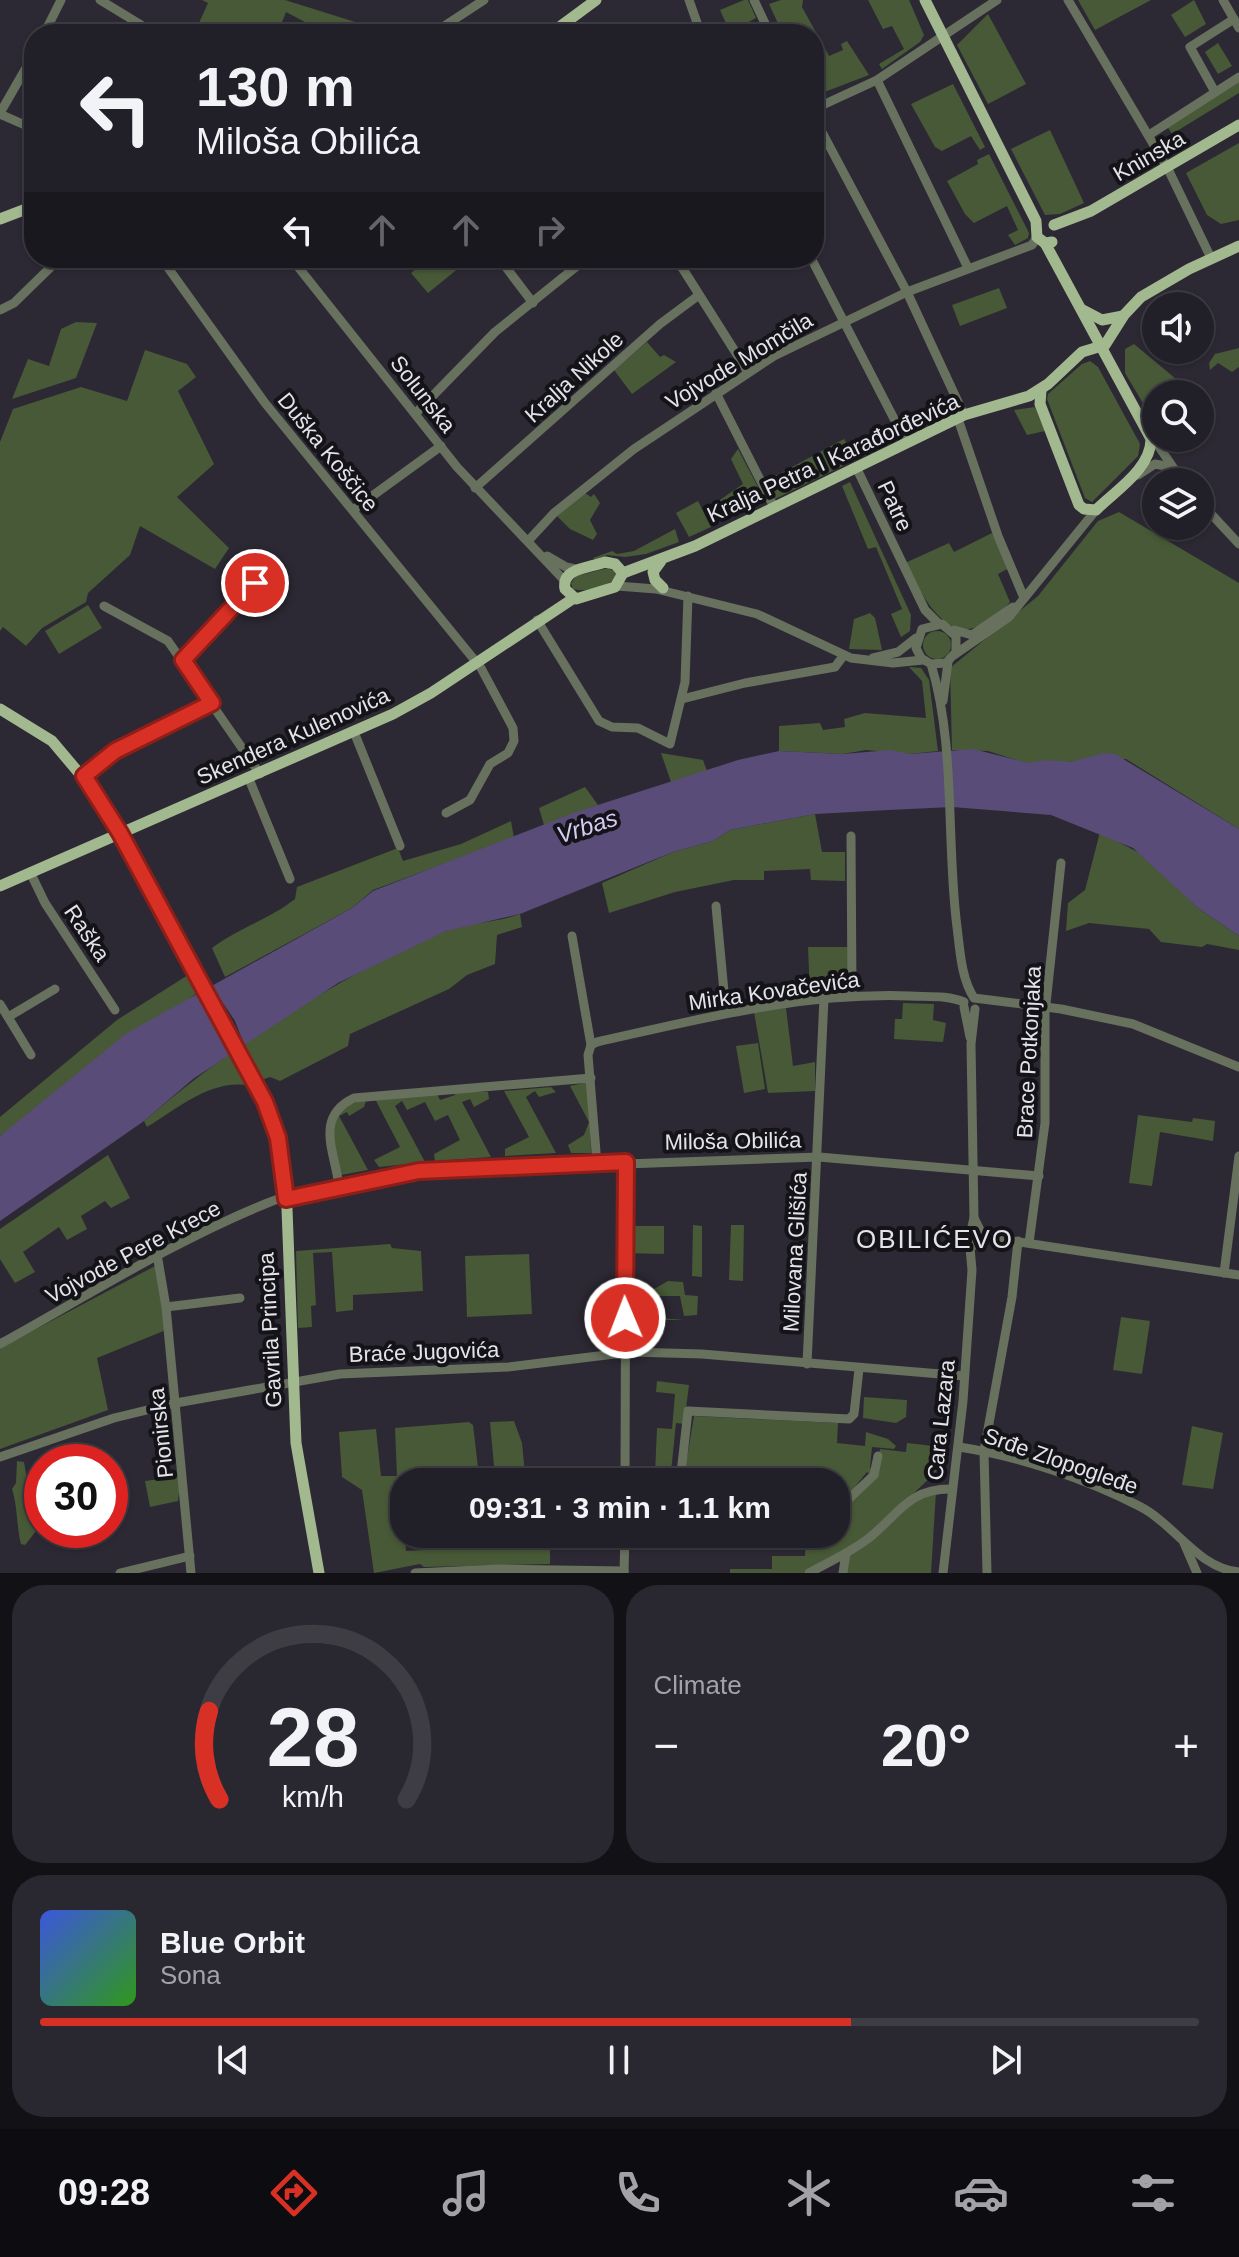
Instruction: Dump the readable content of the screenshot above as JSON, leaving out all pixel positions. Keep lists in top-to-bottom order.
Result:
{
  "streets": {
    "main road": [
      "Kninska",
      "Kralja Petra I Karađorđevića",
      "Skendera Kulenovića",
      "Gavrila Principa"
    ],
    "street": [
      "Vojvode Momčila",
      "Kralja Nikole",
      "Solunska",
      "Duška Koščice",
      "Patre",
      "Raška",
      "Mirka Kovačevića",
      "Brace Potkonjaka",
      "Miloša Obilića",
      "Vojvode Pere Krece",
      "Milovana Glišića",
      "Braće Jugovića",
      "Cara Lazara",
      "Pionirska",
      "Srđe Zlopogleđe"
    ]
  },
  "crossings": [
    ["Kninska", "Vojvode Momčila"],
    ["Vojvode Momčila", "Solunska"],
    ["Kralja Nikole", "Solunska"],
    ["Solunska", "Kralja Petra I Karađorđevića"],
    ["Solunska", "Skendera Kulenovića"],
    ["Duška Koščice", "Skendera Kulenovića"],
    ["Kralja Petra I Karađorđevića", "Patre"],
    ["Kralja Petra I Karađorđevića", "Skendera Kulenovića"],
    ["Patre", "Cara Lazara"],
    ["Skendera Kulenovića", "Raška"],
    ["Skendera Kulenovića", "Gavrila Principa"],
    ["Mirka Kovačevića", "Brace Potkonjaka"],
    ["Mirka Kovačevića", "Milovana Glišića"],
    ["Mirka Kovačevića", "Cara Lazara"],
    ["Brace Potkonjaka", "Miloša Obilića"],
    ["Miloša Obilića", "Vojvode Pere Krece"],
    ["Miloša Obilića", "Milovana Glišića"],
    ["Miloša Obilića", "Gavrila Principa"],
    ["Miloša Obilića", "Cara Lazara"],
    ["Vojvode Pere Krece", "Gavrila Principa"],
    ["Vojvode Pere Krece", "Pionirska"],
    ["Milovana Glišića", "Braće Jugovića"],
    ["Gavrila Principa", "Braće Jugovića"],
    ["Braće Jugovića", "Cara Lazara"],
    ["Braće Jugovića", "Pionirska"],
    ["Cara Lazara", "Srđe Zlopogleđe"]
  ],
  "districts": ["OBILIĆEVO"],
  "water": ["Vrbas"],
  "page": {
    "turn": ["130 m", "Miloša Obilića"],
    "limit": "30",
    "trip": "09:31 · 3 min · 1.1 km",
    "tile": "Climate",
    "heat": ["−", "20°", "+"],
    "song": ["Blue Orbit", "Sona"],
    "tabs": "09:28",
    "gauge": ["28", "km/h"]
  }
}
